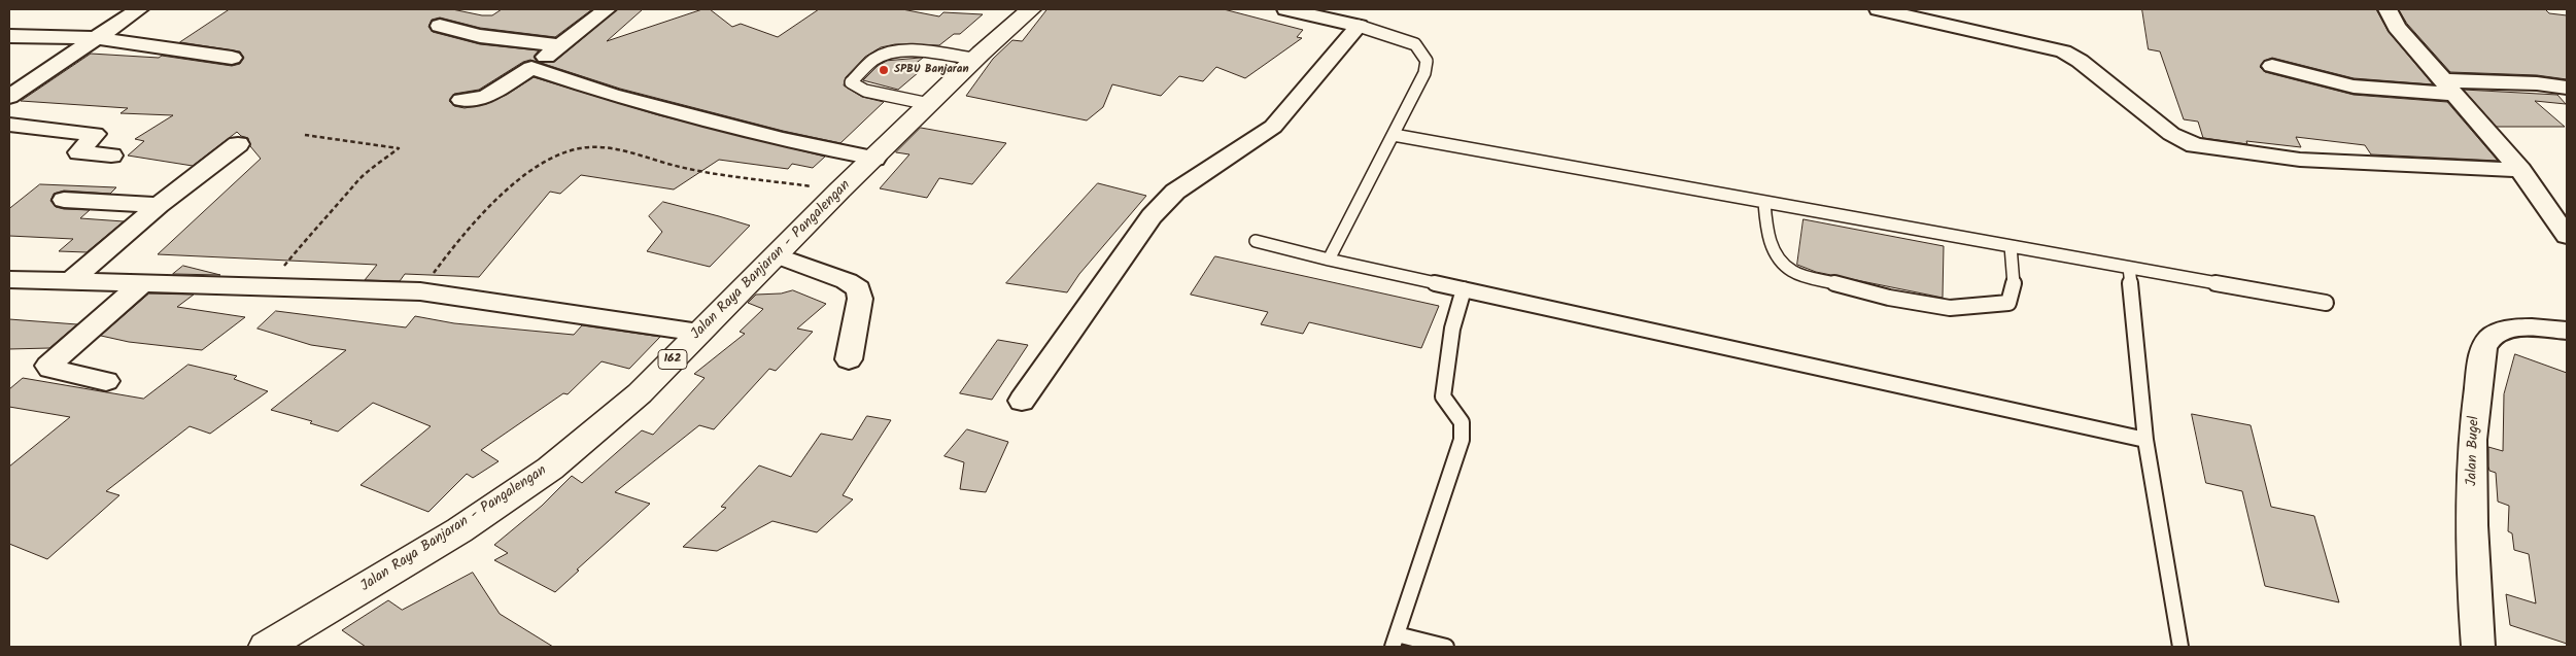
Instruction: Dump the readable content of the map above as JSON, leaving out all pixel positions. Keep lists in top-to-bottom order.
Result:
{
  "streets": {
    "main road": ["Jalan Raya Banjaran - Pangalengan", "162"],
    "street": ["Jalan Bugel"]
  },
  "places": ["SPBU Banjaran"]
}
